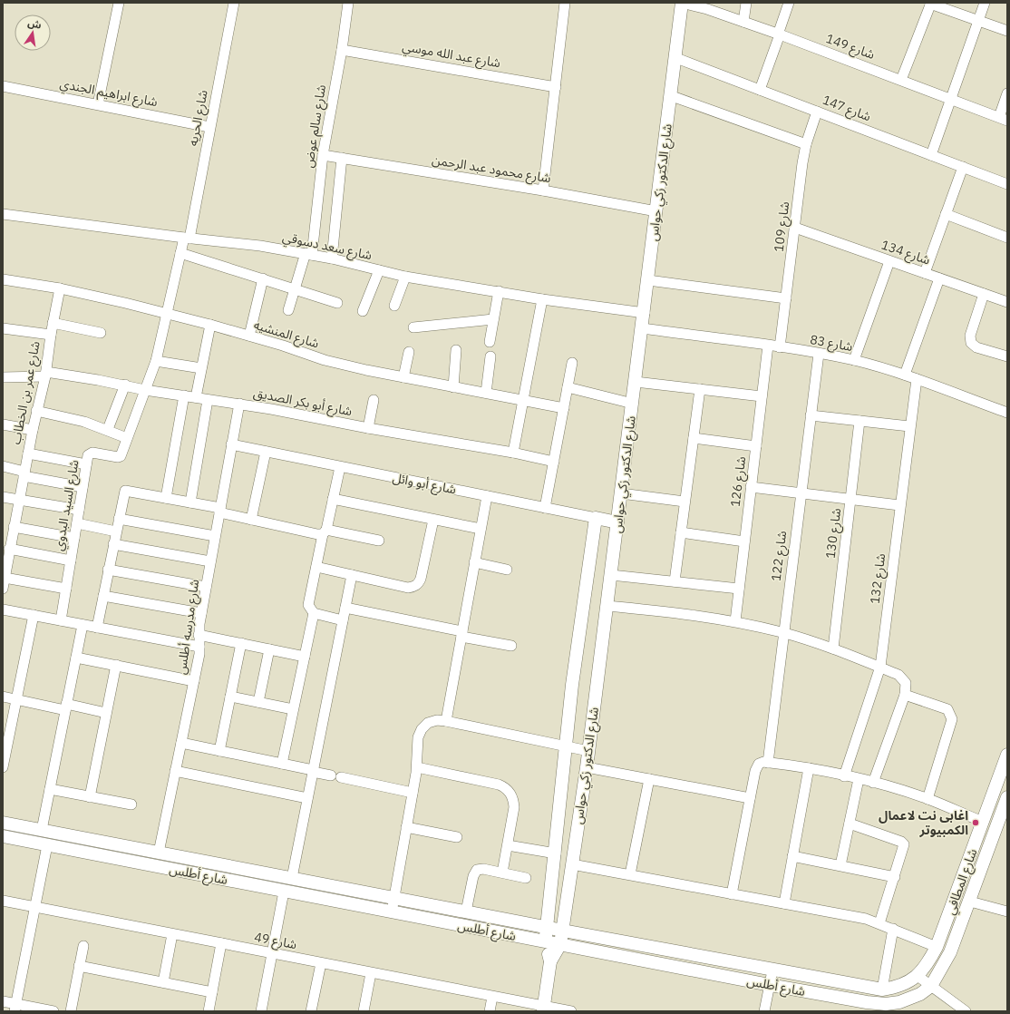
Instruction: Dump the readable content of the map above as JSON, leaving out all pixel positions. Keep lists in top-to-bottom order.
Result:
{
  "streets": {
    "street": [
      "شارع 149",
      "شارع عبد الله موسي",
      "شارع ابراهيم الجندي",
      "شارع 147",
      "شارع الحريه",
      "شارع سالم عوض",
      "شارع محمود عبد الرحمن",
      "شارع الدكتور زكي حواس",
      "شارع 109",
      "شارع سعد دسوقي",
      "شارع 134",
      "شارع المنشيه",
      "شارع 83",
      "شارع عمر بن الخطاب",
      "شارع أبو بكر الصديق",
      "شارع 126",
      "شارع أبو وائل",
      "شارع السيد البدوي",
      "شارع 130",
      "شارع 122",
      "شارع 132",
      "شارع مدرسه أطلس",
      "شارع أطلس",
      "شارع المطافي",
      "شارع 49"
    ]
  },
  "crossings": [
    ["شارع 149", "شارع الدكتور زكي حواس"],
    ["شارع عبد الله موسي", "شارع سالم عوض"],
    ["شارع ابراهيم الجندي", "شارع الحريه"],
    ["شارع 147", "شارع الدكتور زكي حواس"],
    ["شارع 147", "شارع 109"],
    ["شارع الحريه", "شارع سعد دسوقي"],
    ["شارع الحريه", "شارع المنشيه"],
    ["شارع الحريه", "شارع أبو بكر الصديق"],
    ["شارع الحريه", "شارع السيد البدوي"],
    ["شارع سالم عوض", "شارع محمود عبد الرحمن"],
    ["شارع سالم عوض", "شارع سعد دسوقي"],
    ["شارع محمود عبد الرحمن", "شارع الدكتور زكي حواس"],
    ["شارع الدكتور زكي حواس", "شارع سعد دسوقي"],
    ["شارع الدكتور زكي حواس", "شارع 83"],
    ["شارع الدكتور زكي حواس", "شارع أبو وائل"],
    ["شارع الدكتور زكي حواس", "شارع أطلس"],
    ["شارع 109", "شارع 134"],
    ["شارع 109", "شارع 83"],
    ["شارع المنشيه", "شارع عمر بن الخطاب"],
    ["شارع 83", "شارع 126"],
    ["شارع 83", "شارع 122"],
    ["شارع 83", "شارع 132"],
    ["شارع عمر بن الخطاب", "شارع أبو بكر الصديق"],
    ["شارع أبو بكر الصديق", "شارع السيد البدوي"],
    ["شارع أبو بكر الصديق", "شارع مدرسه أطلس"],
    ["شارع أبو وائل", "شارع مدرسه أطلس"],
    ["شارع مدرسه أطلس", "شارع أطلس"],
    ["شارع أطلس", "شارع المطافي"]
  ],
  "places": ["اغابى نت لاعمال الكمبيوتر"],
  "north": "top"
}
